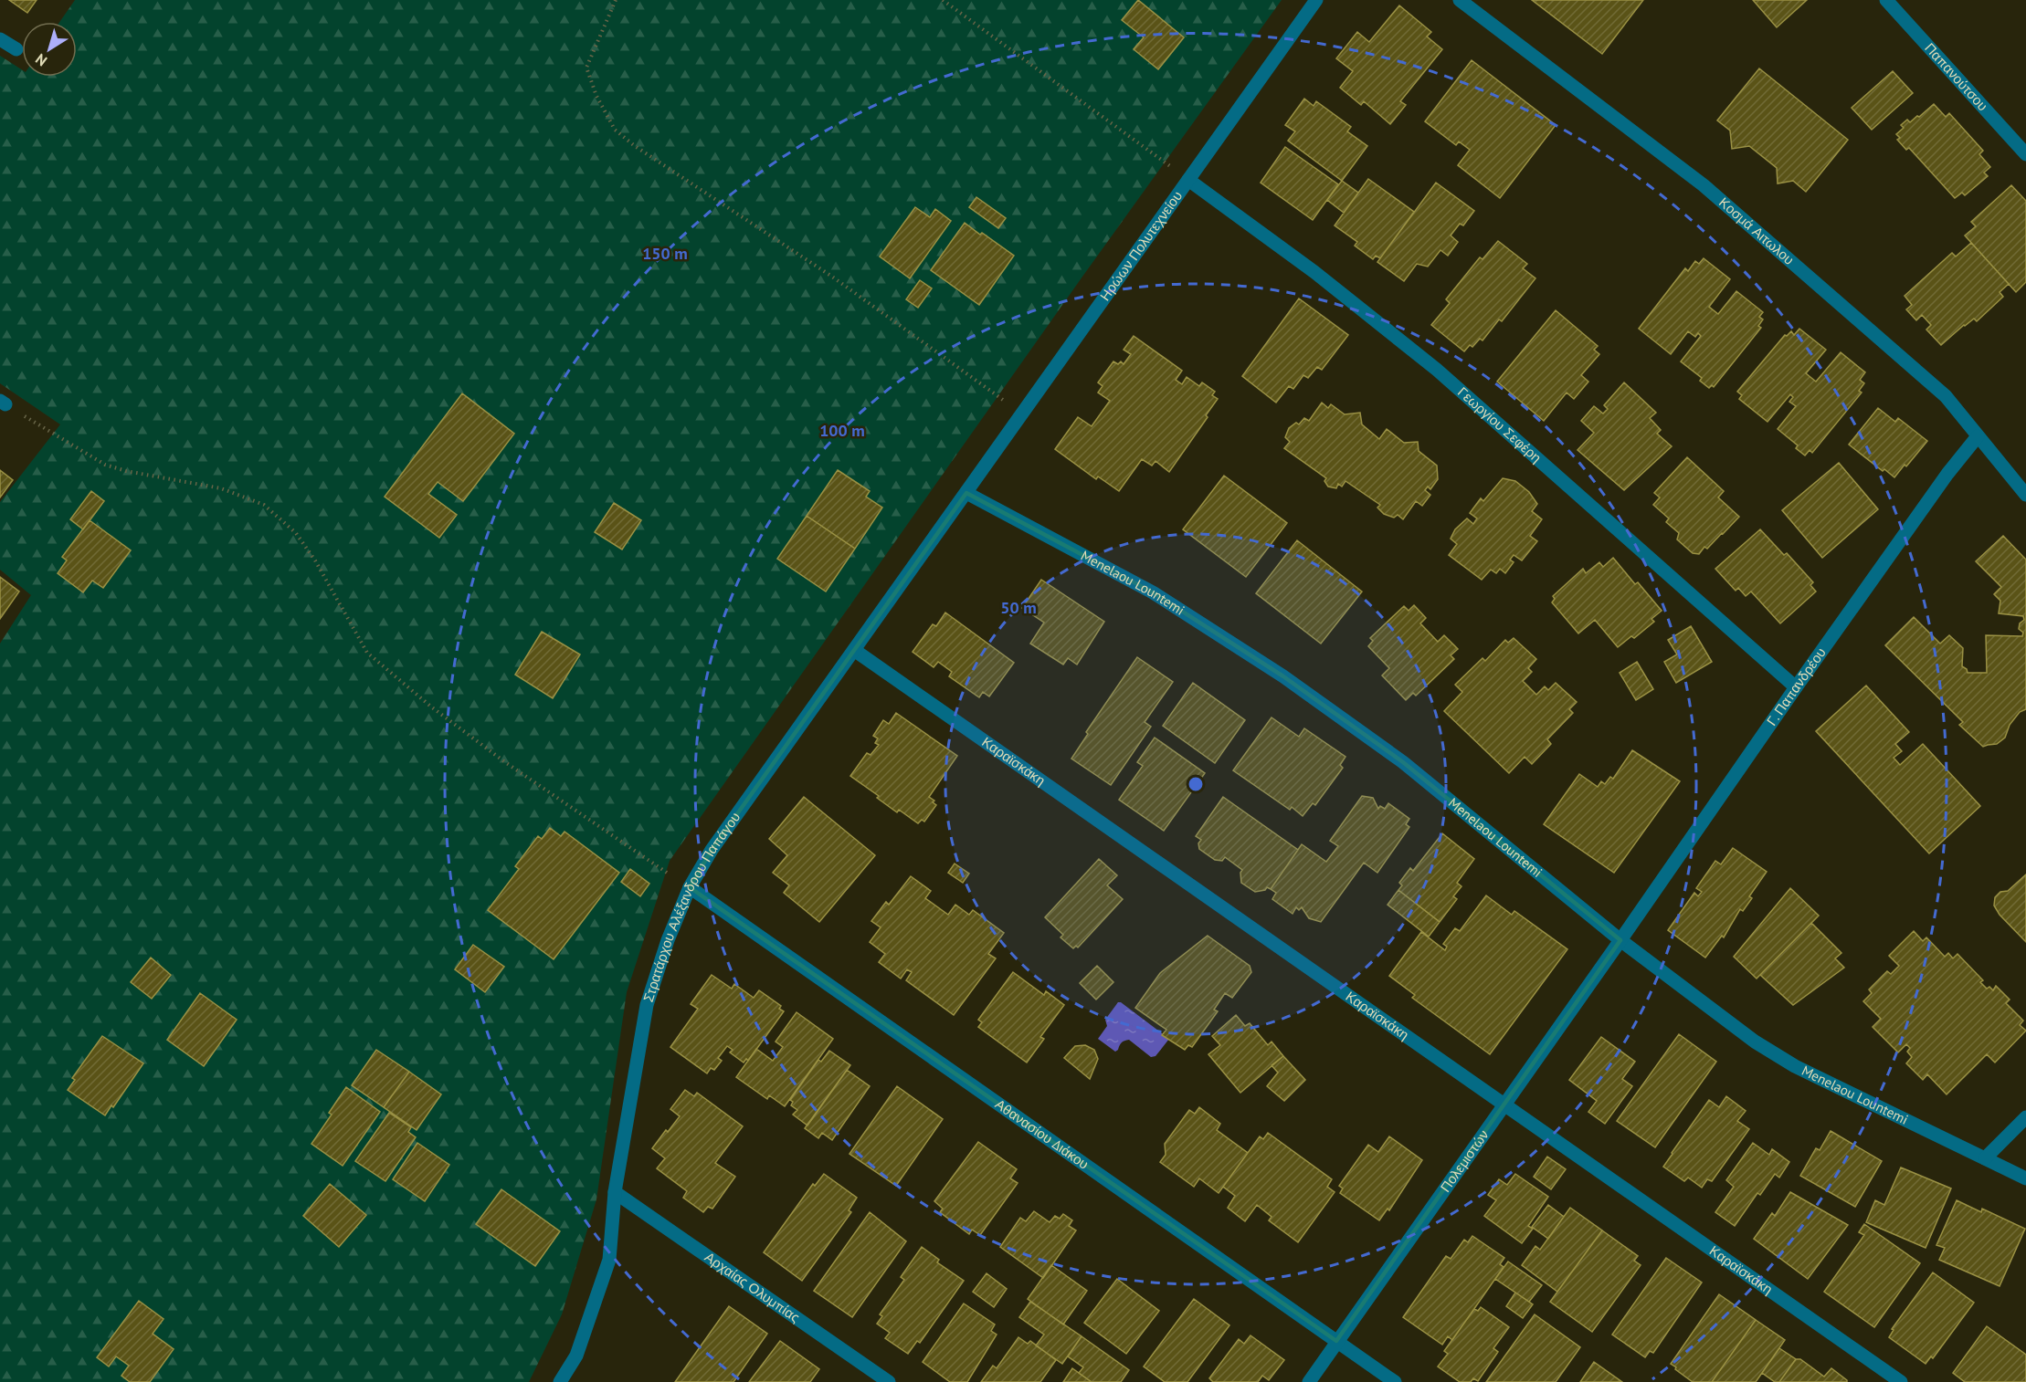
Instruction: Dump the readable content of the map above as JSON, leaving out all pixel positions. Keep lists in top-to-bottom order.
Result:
{
  "streets": {
    "street": [
      "Παπανούτσου",
      "Κοσμά Αιτωλου",
      "Ηρώων Πολυτεχνείου",
      "Γεωργίου Σεφέρη",
      "Menelaou Lountemi",
      "Γ. Παπανδρέου",
      "Καραϊσκάκη",
      "Στρατάρχου Αλέξανδρου Παπάγου",
      "Αθανασίου Διάκου",
      "Πολεμιστών",
      "Αρχαίας Ολυμπίας"
    ]
  },
  "crossings": [
    ["Κοσμά Αιτωλου", "Γ. Παπανδρέου"],
    ["Ηρώων Πολυτεχνείου", "Γεωργίου Σεφέρη"],
    ["Ηρώων Πολυτεχνείου", "Menelaou Lountemi"],
    ["Ηρώων Πολυτεχνείου", "Στρατάρχου Αλέξανδρου Παπάγου"],
    ["Γεωργίου Σεφέρη", "Γ. Παπανδρέου"],
    ["Menelaou Lountemi", "Γ. Παπανδρέου"],
    ["Menelaou Lountemi", "Στρατάρχου Αλέξανδρου Παπάγου"],
    ["Menelaou Lountemi", "Πολεμιστών"],
    ["Γ. Παπανδρέου", "Πολεμιστών"],
    ["Καραϊσκάκη", "Στρατάρχου Αλέξανδρου Παπάγου"],
    ["Καραϊσκάκη", "Πολεμιστών"],
    ["Στρατάρχου Αλέξανδρου Παπάγου", "Αθανασίου Διάκου"],
    ["Στρατάρχου Αλέξανδρου Παπάγου", "Αρχαίας Ολυμπίας"],
    ["Αθανασίου Διάκου", "Πολεμιστών"]
  ],
  "north": "bottom left",
  "rings": ["150 m", "100 m", "50 m"]
}
